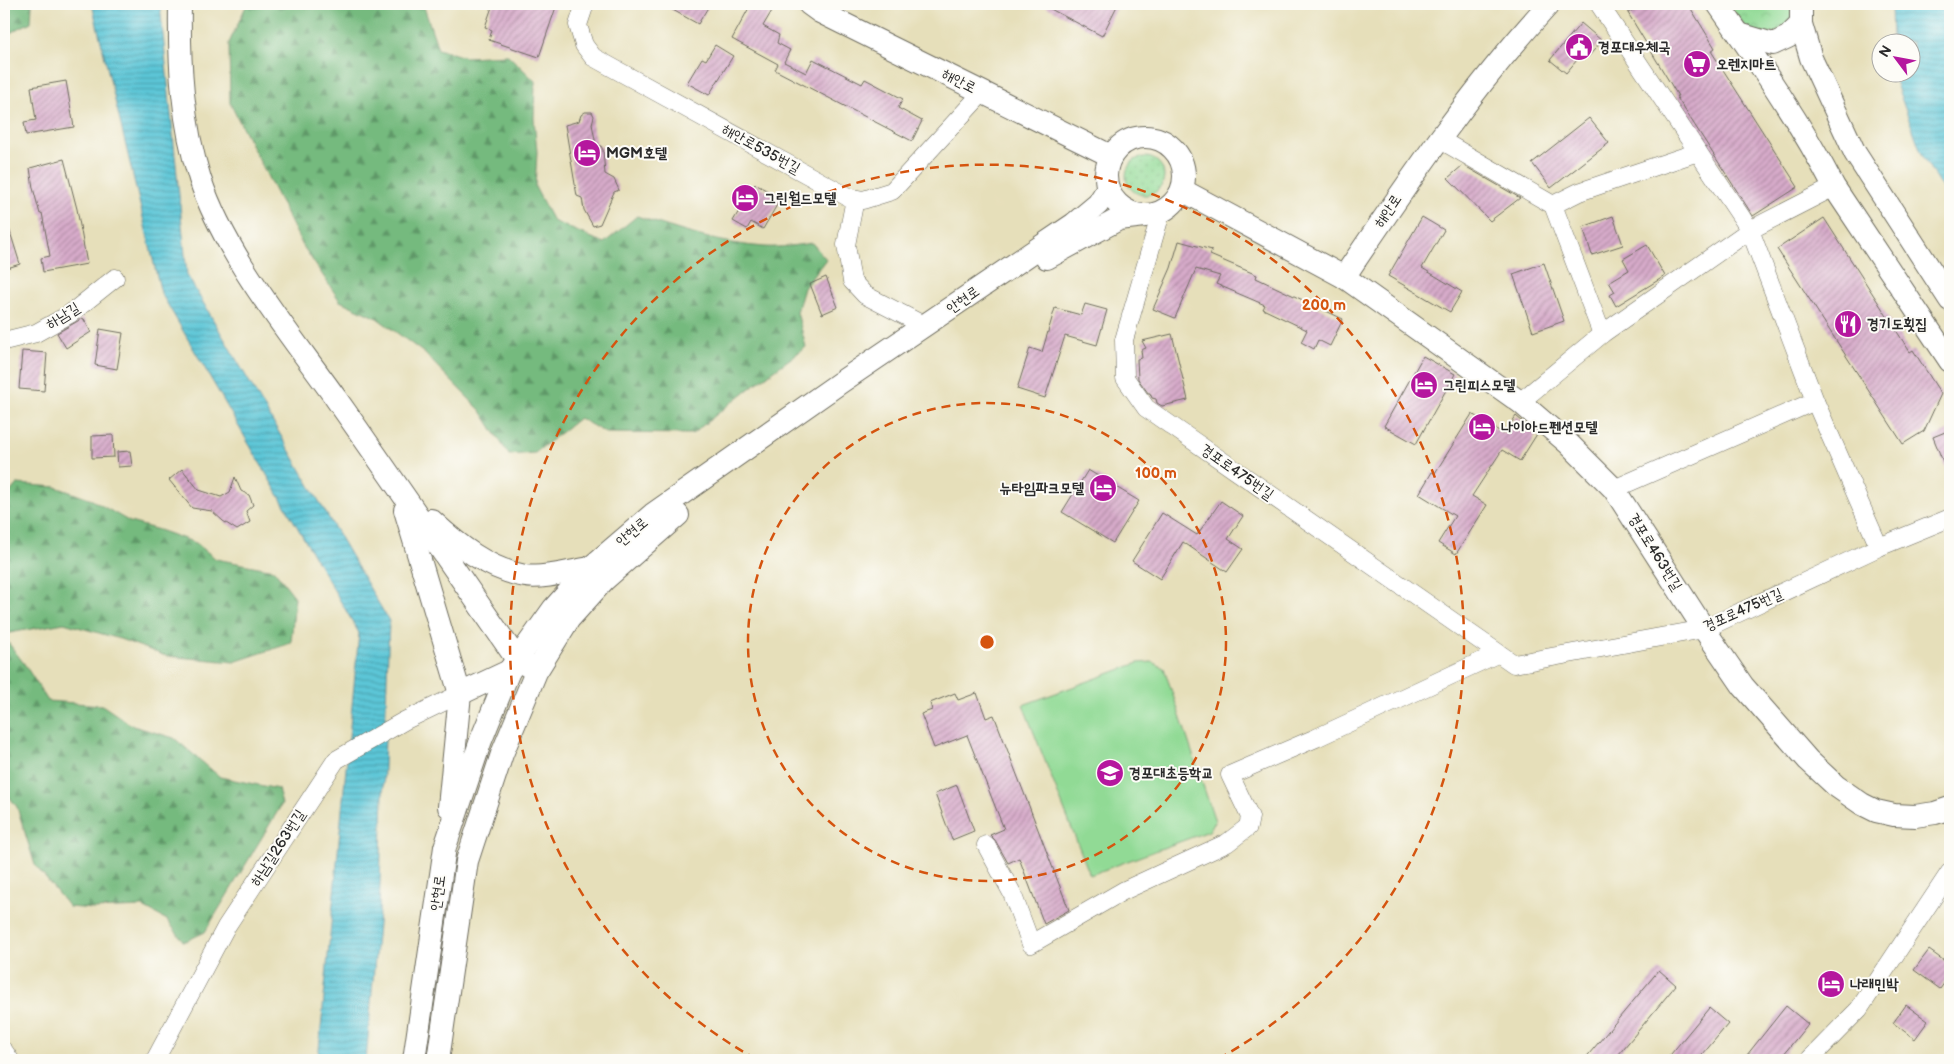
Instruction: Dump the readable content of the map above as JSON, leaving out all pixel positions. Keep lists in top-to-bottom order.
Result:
{
  "streets": {
    "street": [
      "해안로",
      "해안로535번길",
      "안현로",
      "하남길",
      "경포로475번길",
      "경포로463번길",
      "하남길263번길"
    ]
  },
  "crossings": [
    ["해안로", "안현로"],
    ["해안로", "경포로475번길"],
    ["해안로", "경포로463번길"],
    ["안현로", "경포로475번길"],
    ["경포로475번길", "경포로463번길"]
  ],
  "places": {
    "public building": ["경포대우체국"],
    "supermarket": ["오렌지마트"],
    "hotel": [
      "MGM호텔",
      "그린월드모텔",
      "그린피스모텔",
      "나이아드펜션모텔",
      "뉴타임파크모텔",
      "나래민박"
    ],
    "restaurant": ["경기도횟집"],
    "school or university": ["경포대초등학교"]
  },
  "north": "top left",
  "rings": ["200 m", "100 m"]
}
